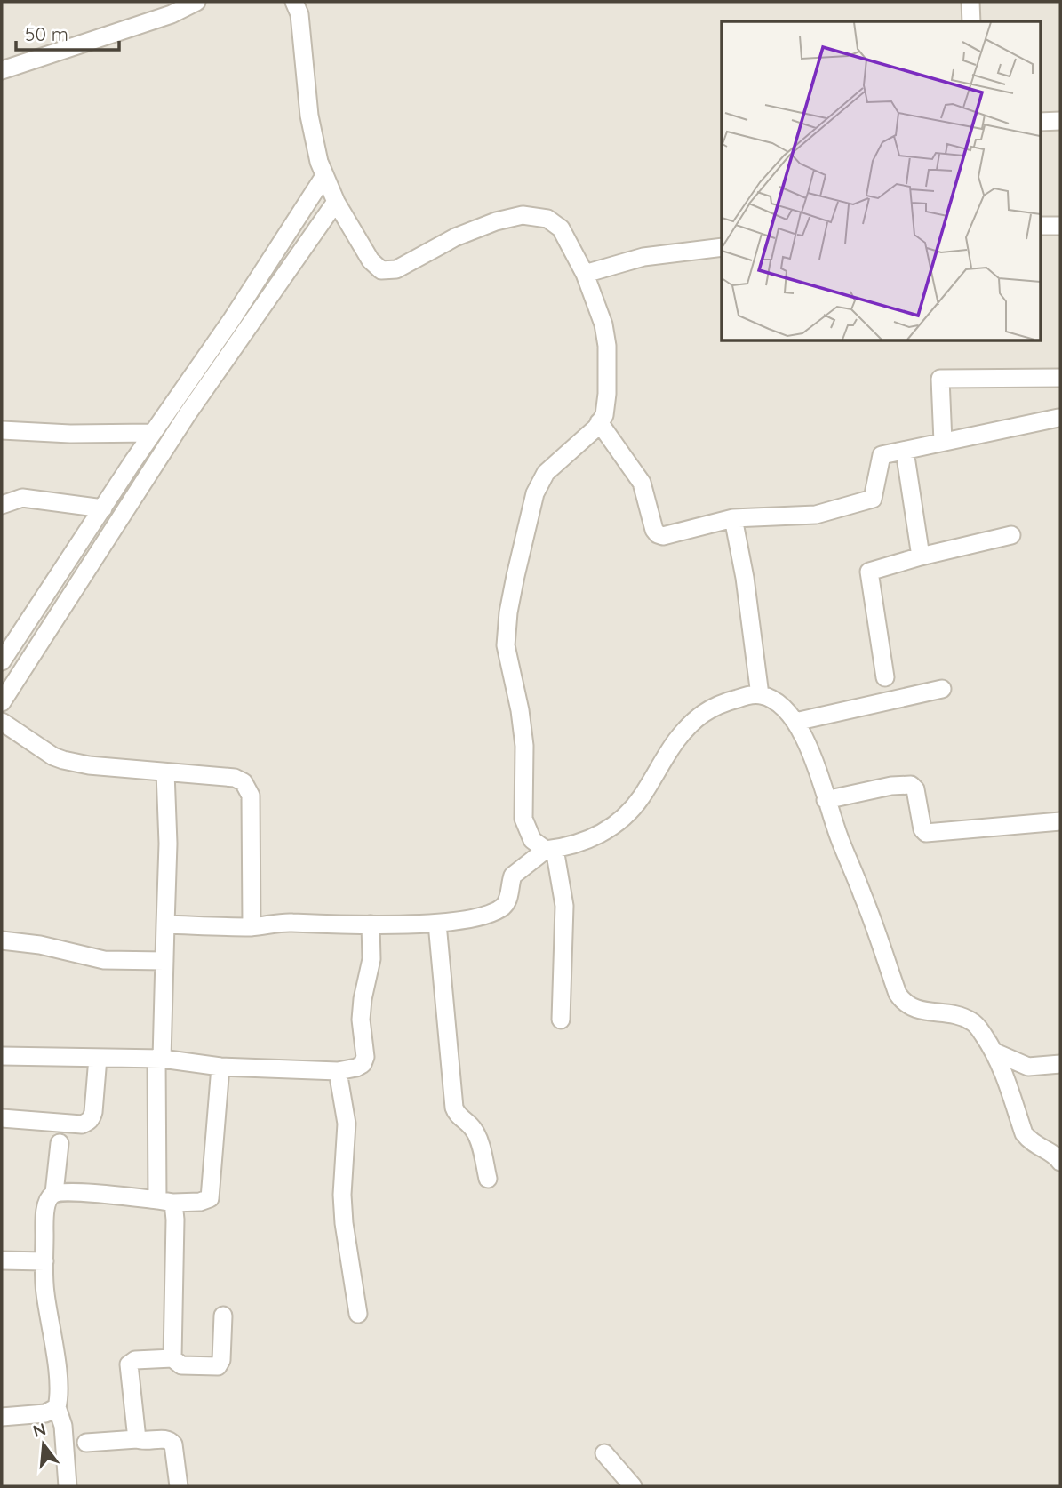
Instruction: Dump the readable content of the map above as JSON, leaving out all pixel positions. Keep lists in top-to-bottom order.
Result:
{
  "scale_bar": "50 m",
  "north": "top"
}
